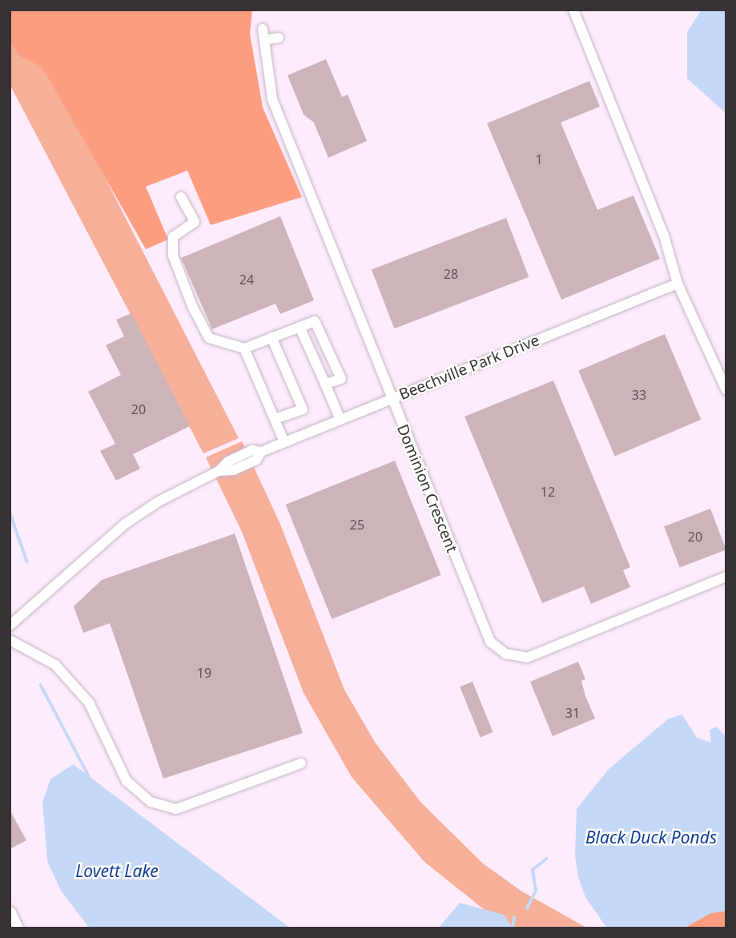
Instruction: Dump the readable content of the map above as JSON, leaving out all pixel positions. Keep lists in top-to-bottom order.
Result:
{
  "streets": {
    "street": ["Beechville Park Drive", "Dominion Crescent"]
  },
  "crossings": [
    ["Beechville Park Drive", "Dominion Crescent"]
  ],
  "water": ["Black Duck Ponds", "Lovett Lake"],
  "house_numbers": [
    "1",
    "28",
    "24",
    "33",
    "20",
    "12",
    "25",
    "20",
    "19",
    "31"
  ]
}
